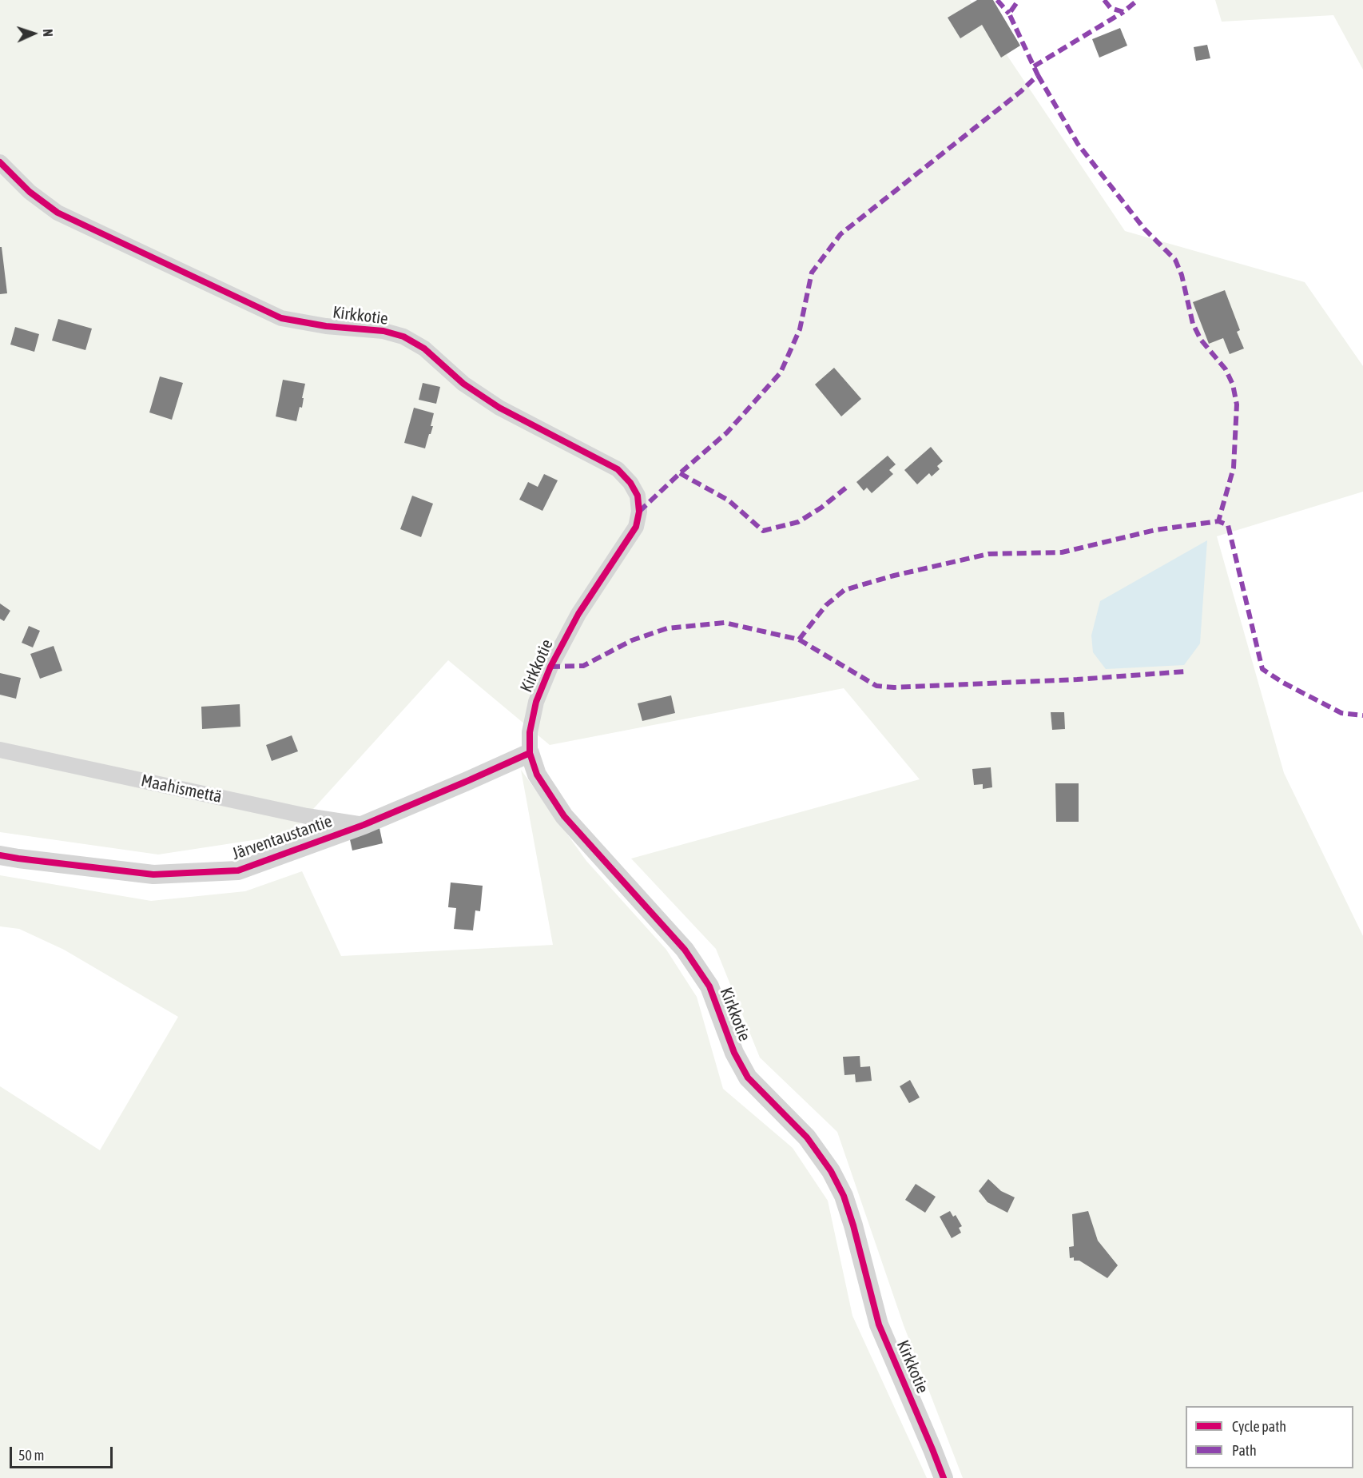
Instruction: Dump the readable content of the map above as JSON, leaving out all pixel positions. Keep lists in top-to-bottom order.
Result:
{
  "streets": {
    "street": ["Kirkkotie", "Maahismettä", "Järventaustantie"]
  },
  "crossings": [
    ["Kirkkotie", "Järventaustantie"],
    ["Maahismettä", "Järventaustantie"]
  ],
  "legend": ["Cycle path", "Path"],
  "scale_bar": "50 m",
  "north": "right"
}
